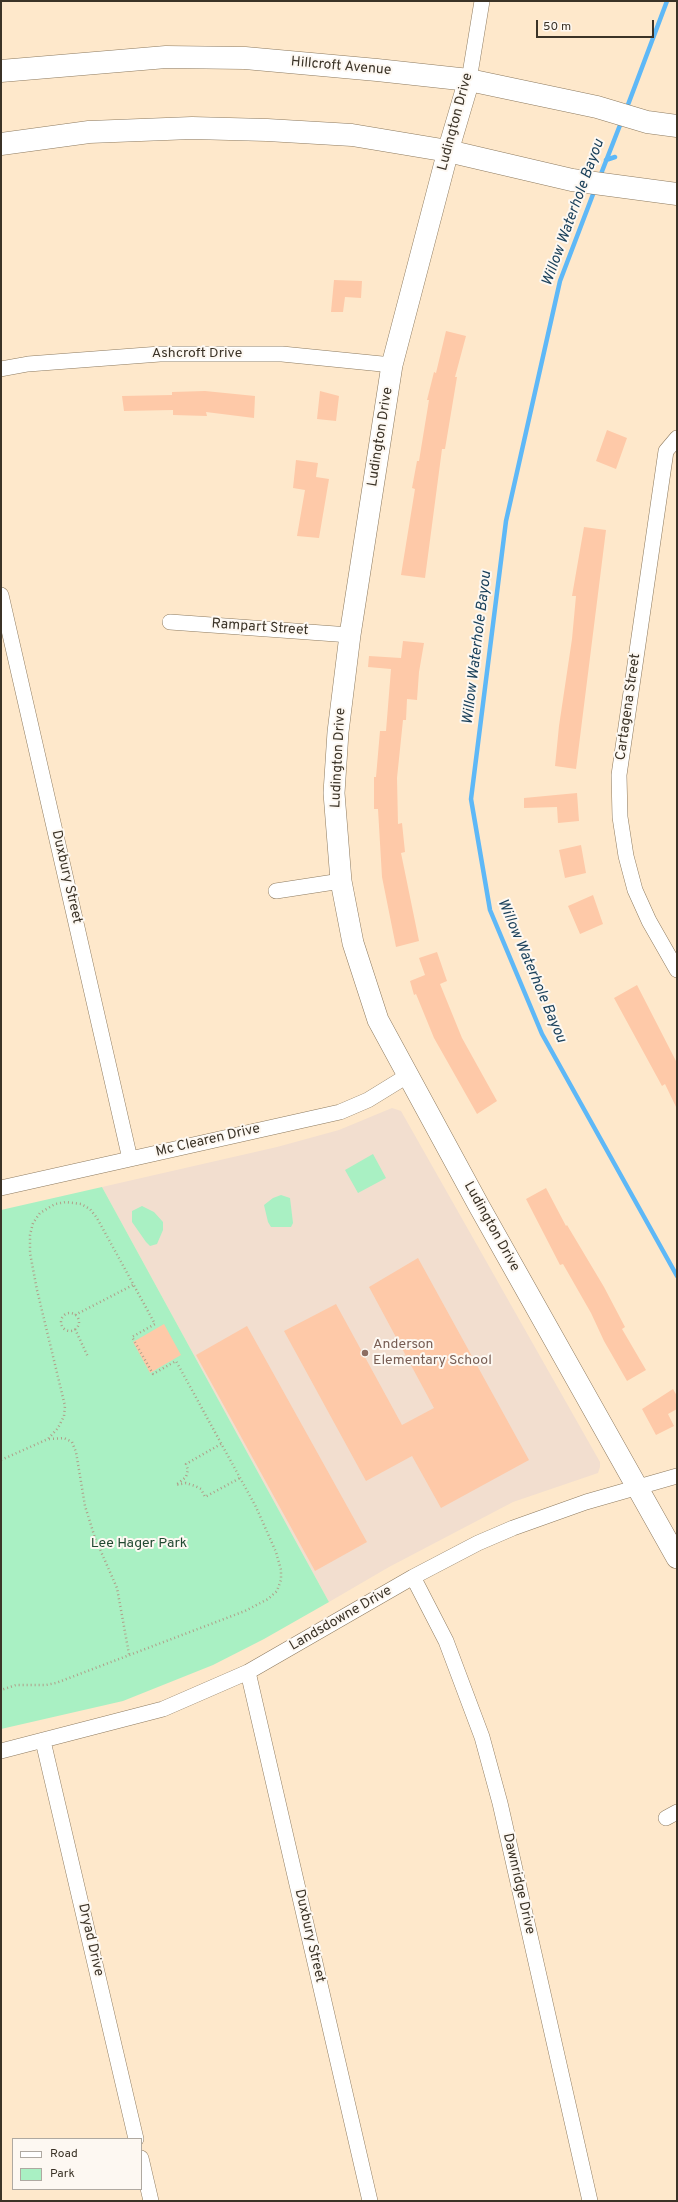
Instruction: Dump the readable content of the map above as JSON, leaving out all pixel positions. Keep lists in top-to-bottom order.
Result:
{
  "streets": {
    "main road": ["Hillcroft Avenue"],
    "street": [
      "Ludington Drive",
      "Ashcroft Drive",
      "Rampart Street",
      "Cartagena Street",
      "Duxbury Street",
      "Mc Clearen Drive",
      "Landsdowne Drive",
      "Dawnridge Drive",
      "Dryad Drive"
    ]
  },
  "crossings": [
    ["Hillcroft Avenue", "Ludington Drive"],
    ["Ludington Drive", "Ashcroft Drive"],
    ["Ludington Drive", "Rampart Street"],
    ["Ludington Drive", "Mc Clearen Drive"],
    ["Ludington Drive", "Landsdowne Drive"],
    ["Duxbury Street", "Mc Clearen Drive"],
    ["Duxbury Street", "Landsdowne Drive"],
    ["Landsdowne Drive", "Dawnridge Drive"],
    ["Landsdowne Drive", "Dryad Drive"]
  ],
  "water": ["Willow Waterhole Bayou"],
  "parks": ["Lee Hager Park"],
  "places": ["Anderson Elementary School"],
  "legend": ["Road", "Park"],
  "scale_bar": "50 m"
}
